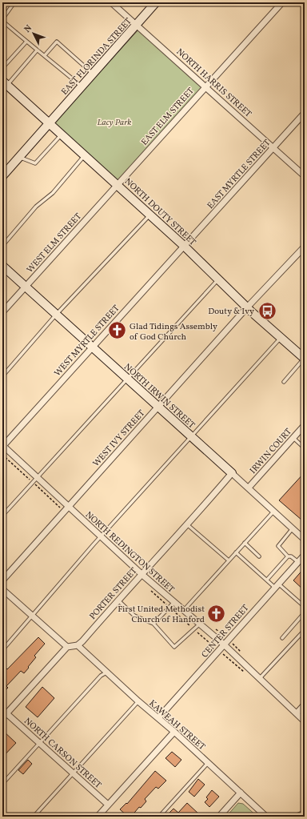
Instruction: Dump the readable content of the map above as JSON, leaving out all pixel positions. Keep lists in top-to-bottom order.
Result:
{
  "streets": {
    "street": [
      "EAST FLORINDA STREET",
      "NORTH HARRIS STREET",
      "EAST ELM STREET",
      "EAST MYRTLE STREET",
      "NORTH DOUTY STREET",
      "WEST ELM STREET",
      "WEST MYRTLE STREET",
      "NORTH IRWIN STREET",
      "WEST IVY STREET",
      "IRWIN COURT",
      "NORTH REDINGTON STREET",
      "PORTER STREET",
      "CENTER STREET",
      "KAWEAH STREET",
      "NORTH CARSON STREET"
    ]
  },
  "crossings": [
    ["EAST FLORINDA STREET", "NORTH HARRIS STREET"],
    ["EAST FLORINDA STREET", "NORTH DOUTY STREET"],
    ["NORTH HARRIS STREET", "EAST ELM STREET"],
    ["NORTH HARRIS STREET", "EAST MYRTLE STREET"],
    ["EAST ELM STREET", "NORTH DOUTY STREET"],
    ["EAST ELM STREET", "WEST ELM STREET"],
    ["EAST MYRTLE STREET", "NORTH DOUTY STREET"],
    ["EAST MYRTLE STREET", "WEST MYRTLE STREET"],
    ["NORTH DOUTY STREET", "WEST ELM STREET"],
    ["NORTH DOUTY STREET", "WEST MYRTLE STREET"],
    ["NORTH DOUTY STREET", "WEST IVY STREET"],
    ["WEST ELM STREET", "NORTH IRWIN STREET"],
    ["WEST MYRTLE STREET", "NORTH IRWIN STREET"],
    ["WEST MYRTLE STREET", "NORTH REDINGTON STREET"],
    ["NORTH IRWIN STREET", "WEST IVY STREET"],
    ["NORTH IRWIN STREET", "IRWIN COURT"],
    ["NORTH IRWIN STREET", "PORTER STREET"],
    ["WEST IVY STREET", "NORTH REDINGTON STREET"],
    ["NORTH REDINGTON STREET", "PORTER STREET"],
    ["NORTH REDINGTON STREET", "CENTER STREET"],
    ["PORTER STREET", "KAWEAH STREET"],
    ["CENTER STREET", "KAWEAH STREET"]
  ],
  "parks": ["Lacy Park"],
  "places": {
    "bus stop": ["Douty & Ivy"],
    "church": ["Glad Tidings Assembly of God Church", "First United Methodist Church of Hanford"]
  },
  "north": "top left"
}
